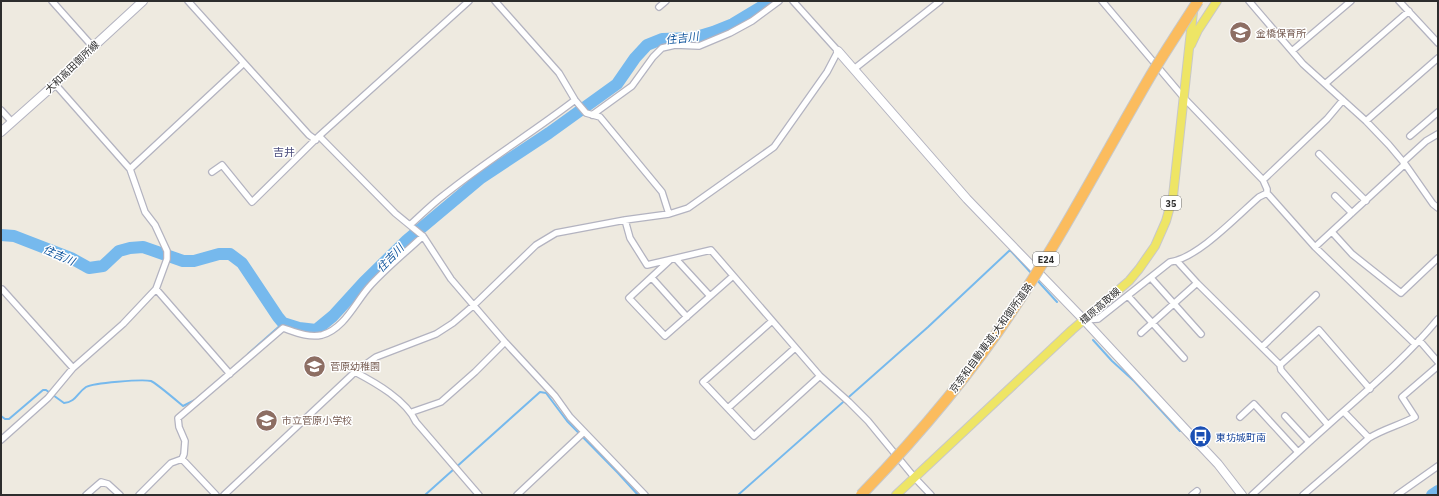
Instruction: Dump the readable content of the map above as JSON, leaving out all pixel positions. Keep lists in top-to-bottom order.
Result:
{
  "streets": {
    "highway": ["E24", "京奈和自動車道;大和御所道路"],
    "main road": ["35", "橿原高取線"],
    "street": ["大和高田御所線"]
  },
  "districts": ["吉井"],
  "water": ["住吉川"],
  "places": {
    "school or university": ["金橋保育所", "菅原幼稚園", "市立菅原小学校"],
    "bus stop": ["東坊城町南"]
  }
}
